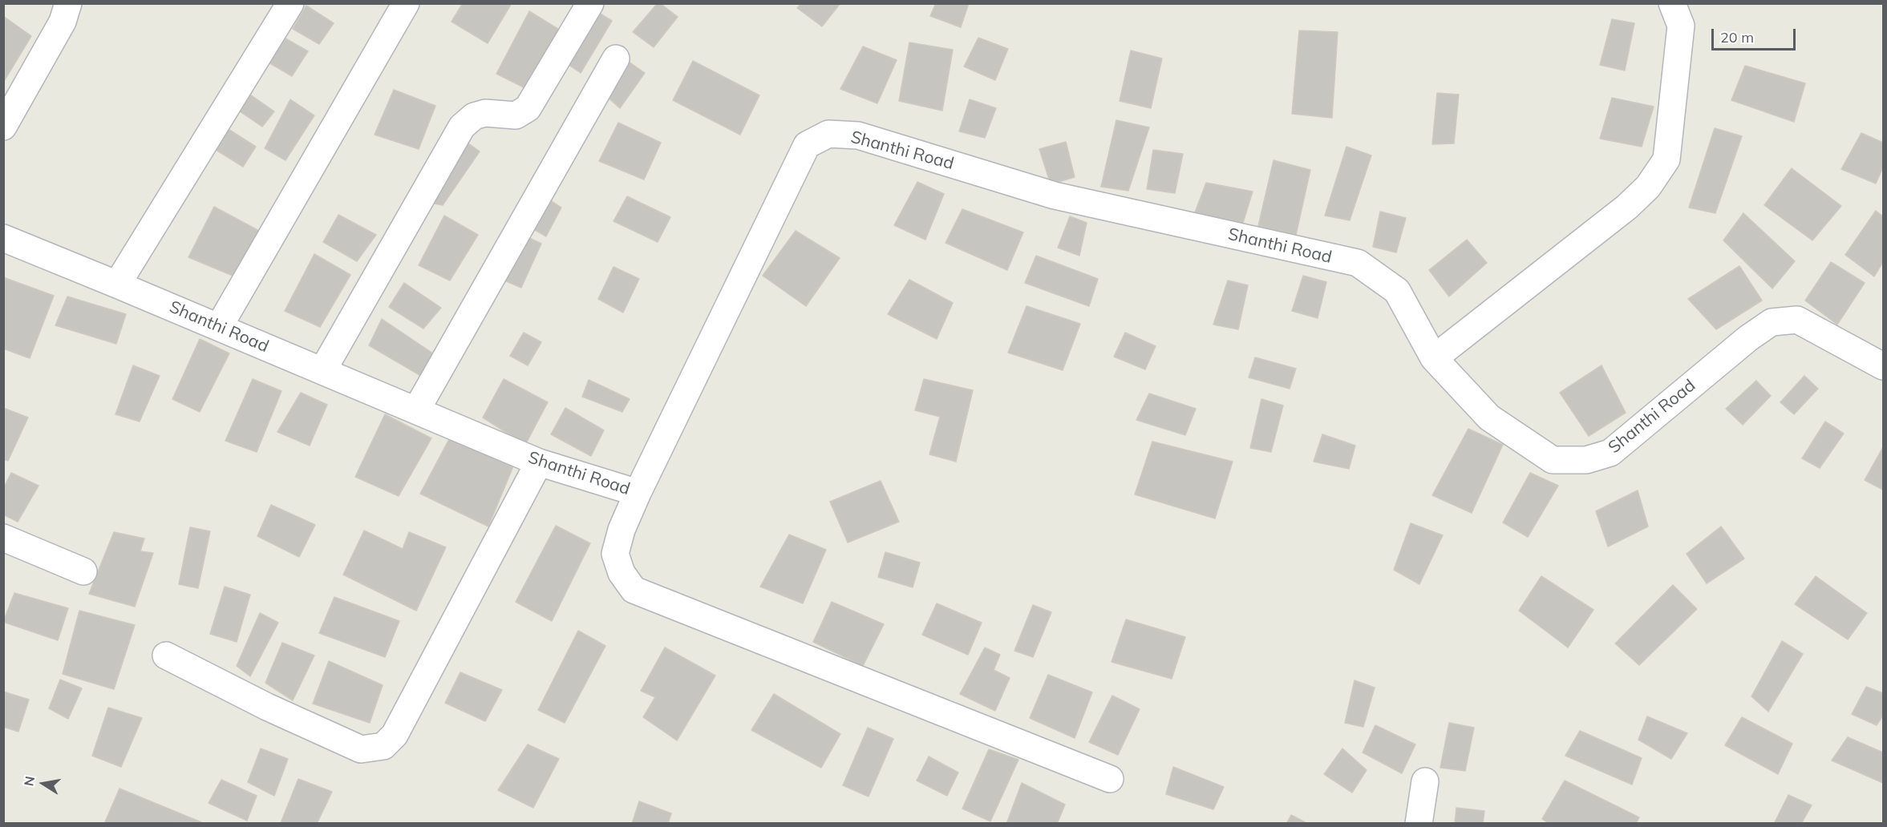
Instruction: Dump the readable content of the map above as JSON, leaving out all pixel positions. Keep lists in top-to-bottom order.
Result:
{
  "streets": {
    "street": ["Shanthi Road"]
  },
  "scale_bar": "20 m",
  "north": "left"
}
